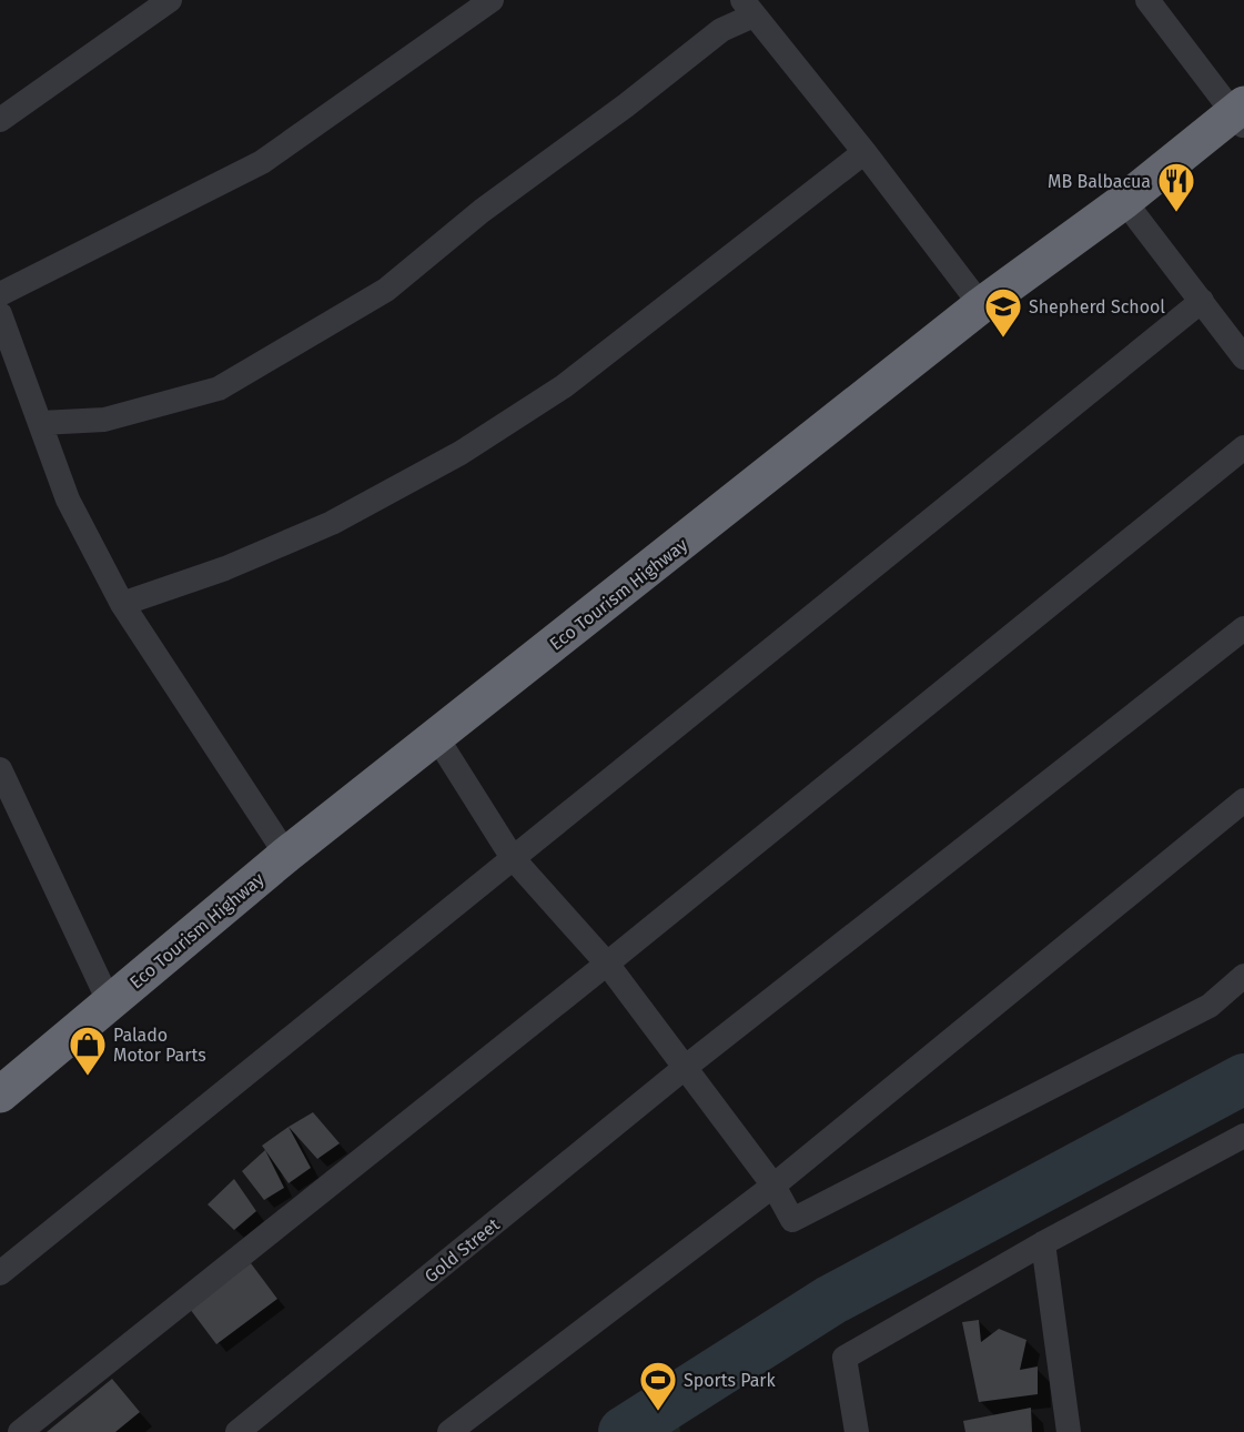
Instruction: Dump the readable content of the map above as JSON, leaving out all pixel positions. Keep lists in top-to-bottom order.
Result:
{
  "streets": {
    "highway": ["Eco Tourism Highway"],
    "street": ["Gold Street"]
  },
  "places": {
    "restaurant": ["MB Balbacua"],
    "school or university": ["Shepherd School"],
    "shop": ["Palado Motor Parts"],
    "sports": ["Sports Park"]
  }
}
